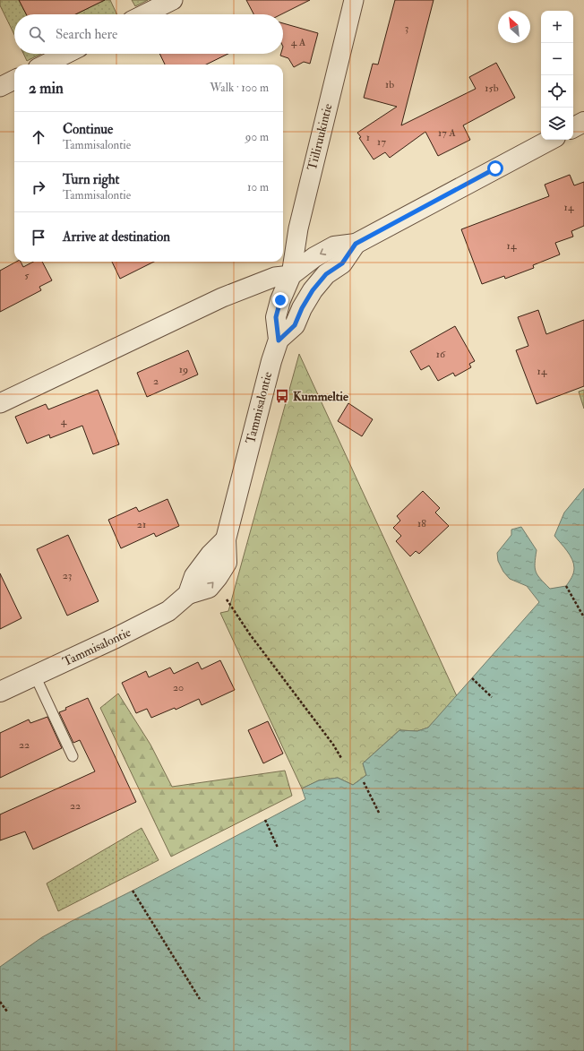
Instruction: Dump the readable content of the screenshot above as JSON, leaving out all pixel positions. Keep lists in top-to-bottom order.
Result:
{
  "streets": {
    "street": ["Tiiliruukintie", "Tammisalontie"]
  },
  "crossings": [
    ["Tiiliruukintie", "Tammisalontie"]
  ],
  "places": {
    "bus stop": ["Kummeltie"]
  },
  "house_numbers": [
    "3",
    "4 A",
    "1b",
    "15b",
    "17 A",
    "1",
    "17",
    "14",
    "14",
    "5",
    "16",
    "19",
    "14",
    "2",
    "4",
    "18",
    "21",
    "23",
    "20",
    "22",
    "22"
  ],
  "north": "top left",
  "page": {
    "map_buttons": ["+", "−"],
    "search": "Search here",
    "heading": ["2 min", "Walk · 100 m"],
    "list": [
      ["Continue", "Tammisalontie", "90 m"],
      ["Turn right", "Tammisalontie", "10 m"],
      "Arrive at destination"
    ]
  }
}
